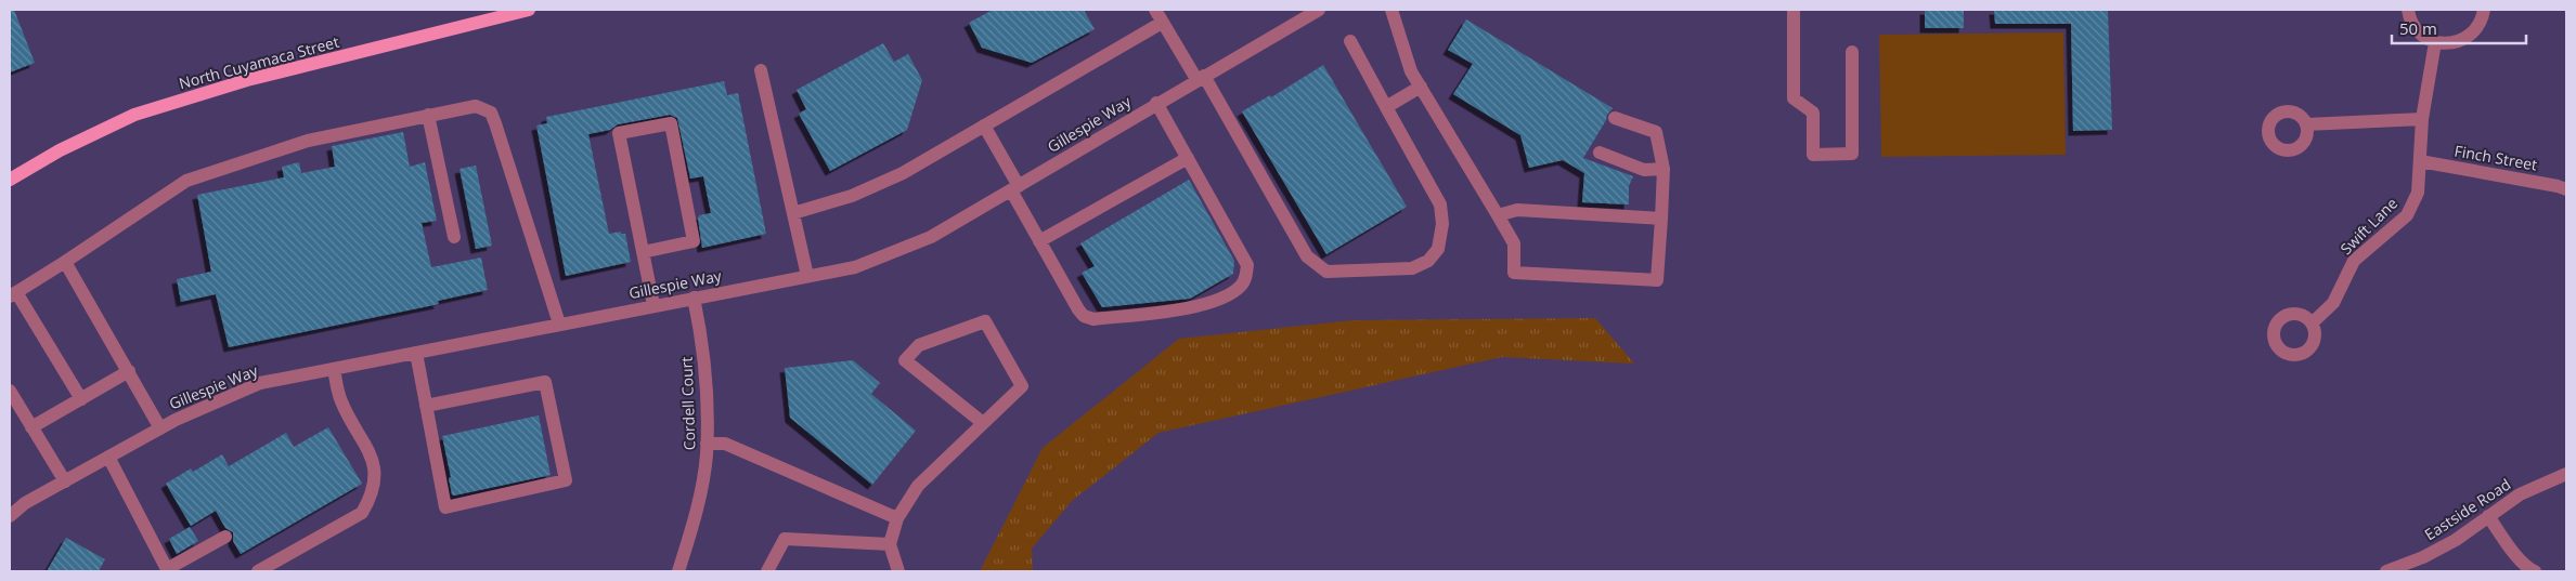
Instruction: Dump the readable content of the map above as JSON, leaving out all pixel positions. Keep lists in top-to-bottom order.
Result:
{
  "streets": {
    "main road": ["North Cuyamaca Street"],
    "street": [
      "Gillespie Way",
      "Finch Street",
      "Swift Lane",
      "Cordell Court",
      "Eastside Road"
    ]
  },
  "crossings": [
    ["Gillespie Way", "Cordell Court"],
    ["Finch Street", "Swift Lane"]
  ],
  "scale_bar": "50 m"
}
